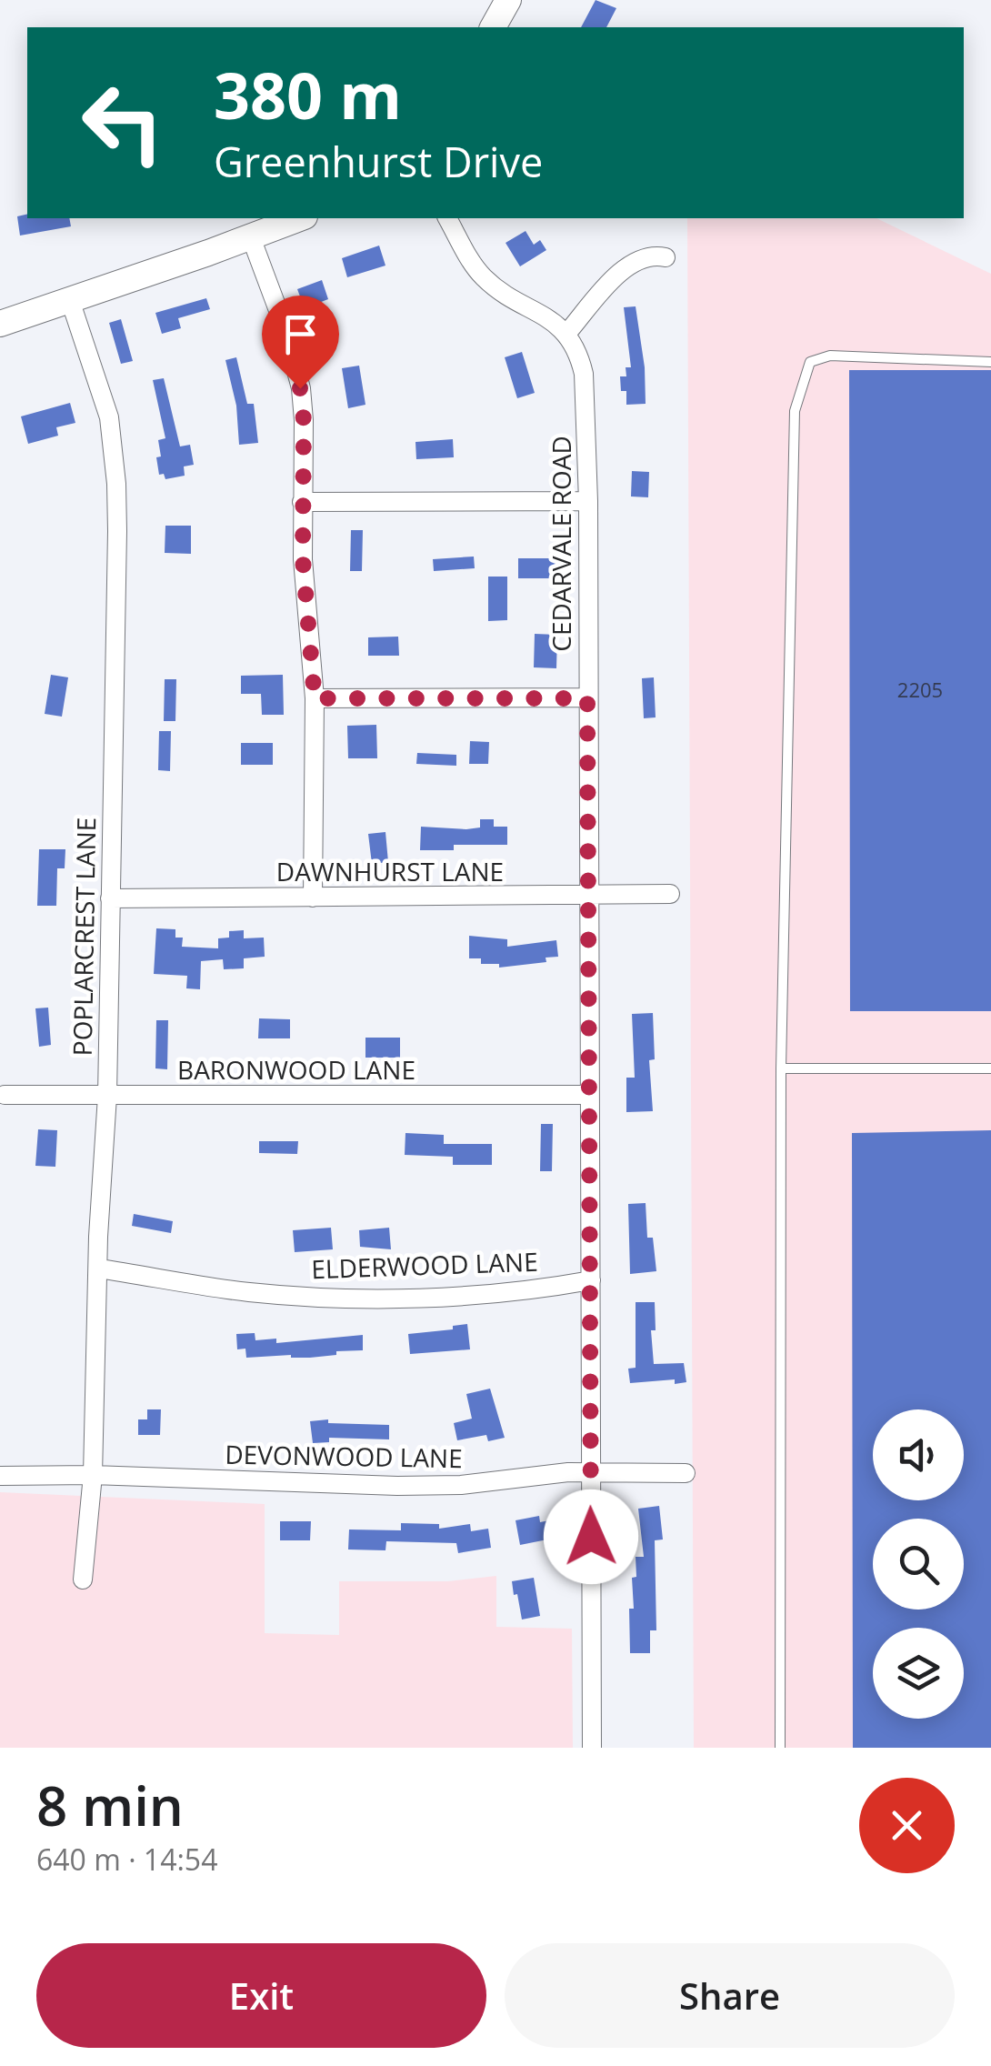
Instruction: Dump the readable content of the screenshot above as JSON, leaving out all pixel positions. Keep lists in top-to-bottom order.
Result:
{
  "streets": {
    "street": [
      "CEDARVALE ROAD",
      "DAWNHURST LANE",
      "POPLARCREST LANE",
      "BARONWOOD LANE",
      "ELDERWOOD LANE",
      "DEVONWOOD LANE"
    ]
  },
  "crossings": [
    ["CEDARVALE ROAD", "DAWNHURST LANE"],
    ["CEDARVALE ROAD", "BARONWOOD LANE"],
    ["CEDARVALE ROAD", "ELDERWOOD LANE"],
    ["CEDARVALE ROAD", "DEVONWOOD LANE"],
    ["DAWNHURST LANE", "POPLARCREST LANE"],
    ["POPLARCREST LANE", "BARONWOOD LANE"],
    ["POPLARCREST LANE", "ELDERWOOD LANE"],
    ["POPLARCREST LANE", "DEVONWOOD LANE"]
  ],
  "house_numbers": ["2205"],
  "page": {
    "turn": ["380 m", "Greenhurst Drive"],
    "heading": ["8 min", "640 m · 14:54"],
    "buttons": ["Exit", "Share"]
  }
}
